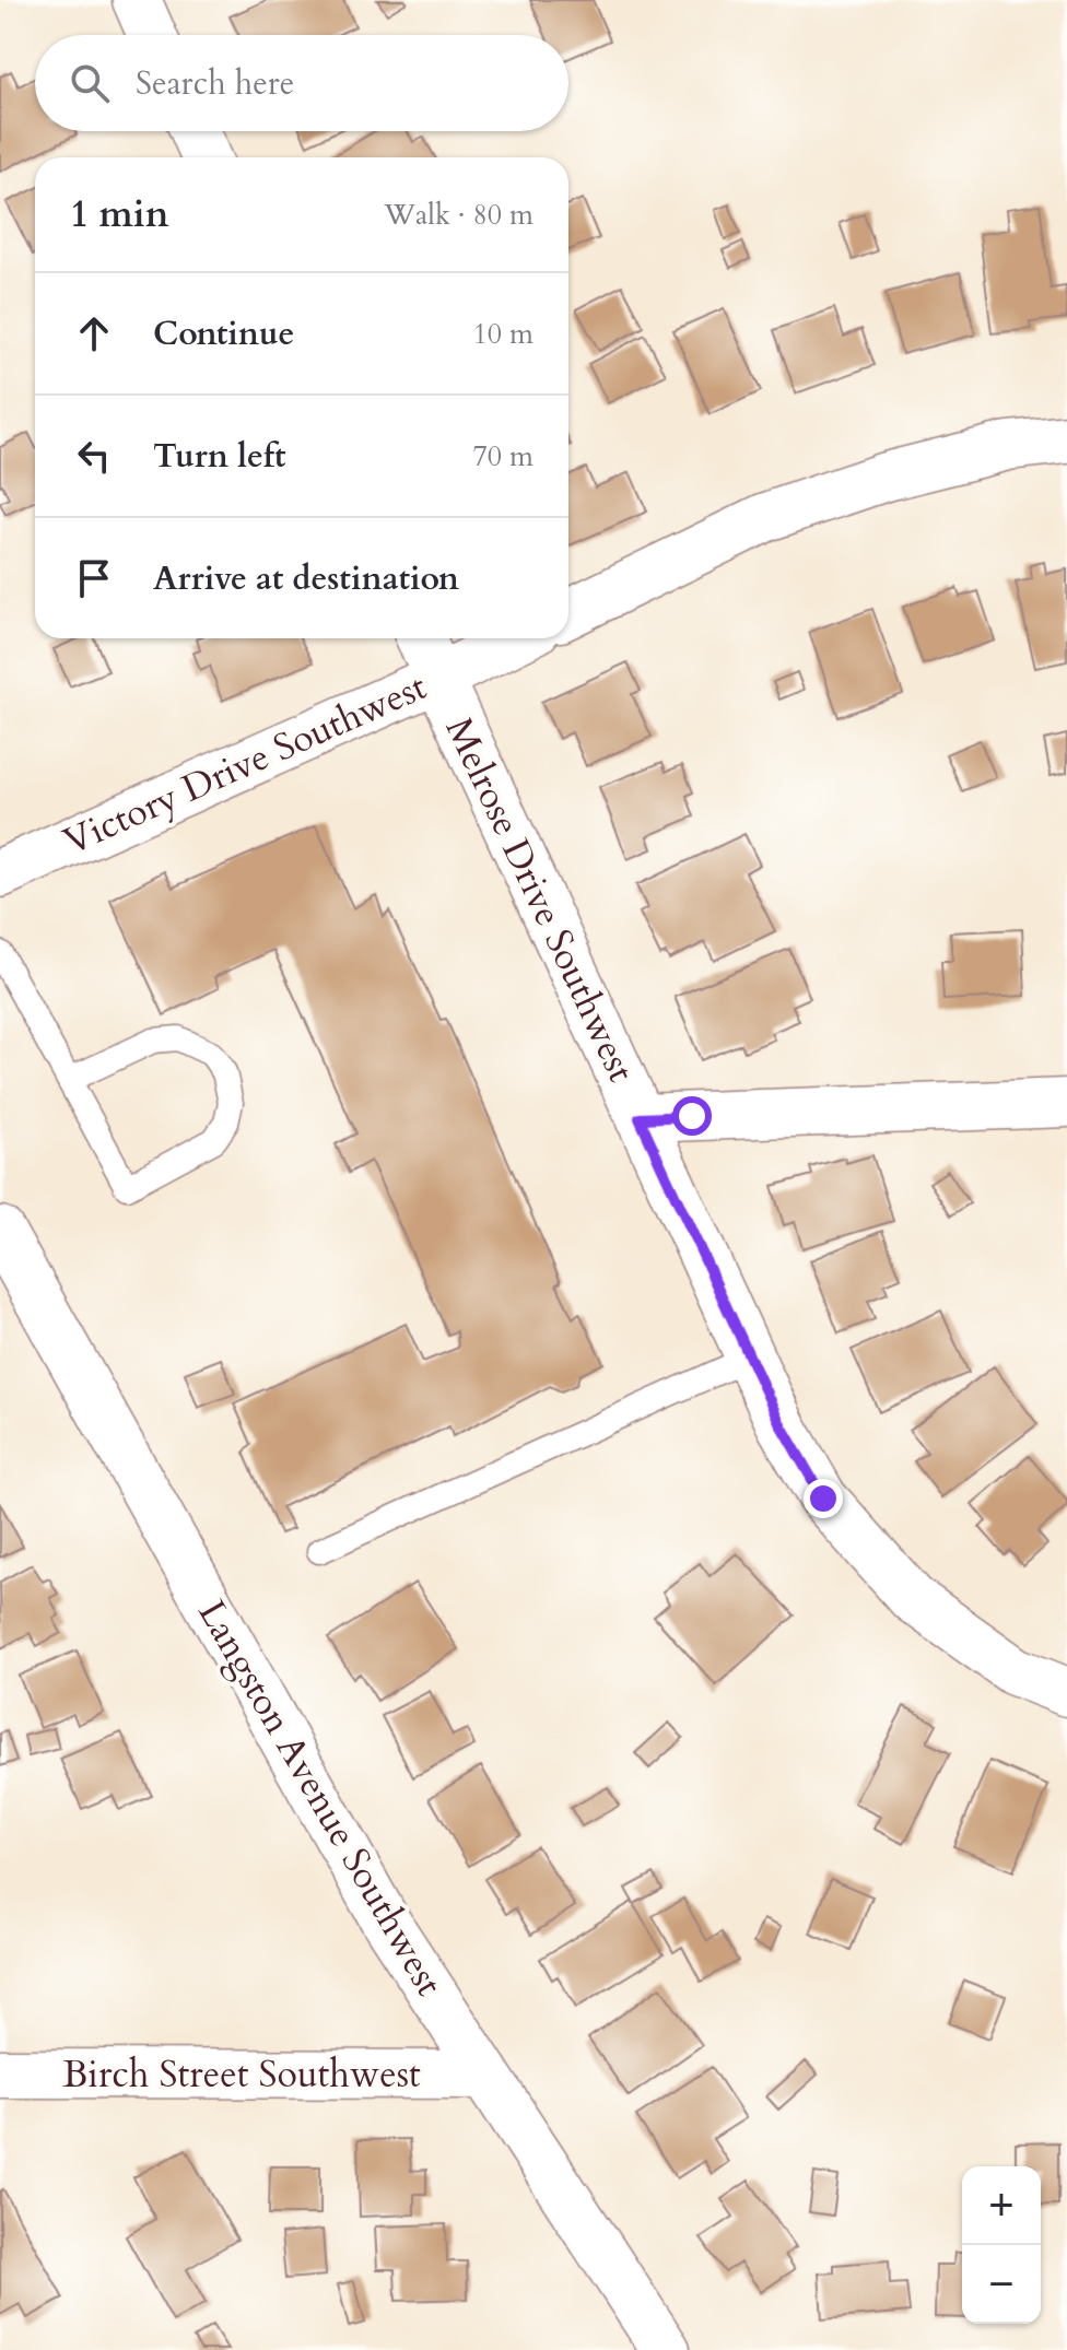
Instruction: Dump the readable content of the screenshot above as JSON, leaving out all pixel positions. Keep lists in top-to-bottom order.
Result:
{
  "streets": {
    "street": [
      "Victory Drive Southwest",
      "Melrose Drive Southwest",
      "Langston Avenue Southwest",
      "Birch Street Southwest"
    ]
  },
  "crossings": [
    ["Victory Drive Southwest", "Melrose Drive Southwest"],
    ["Langston Avenue Southwest", "Birch Street Southwest"]
  ],
  "page": {
    "search": "Search here",
    "heading": ["1 min", "Walk · 80 m"],
    "list": [
      ["Continue", "10 m"],
      ["Turn left", "70 m"],
      "Arrive at destination"
    ],
    "map_buttons": ["+", "−"]
  }
}
